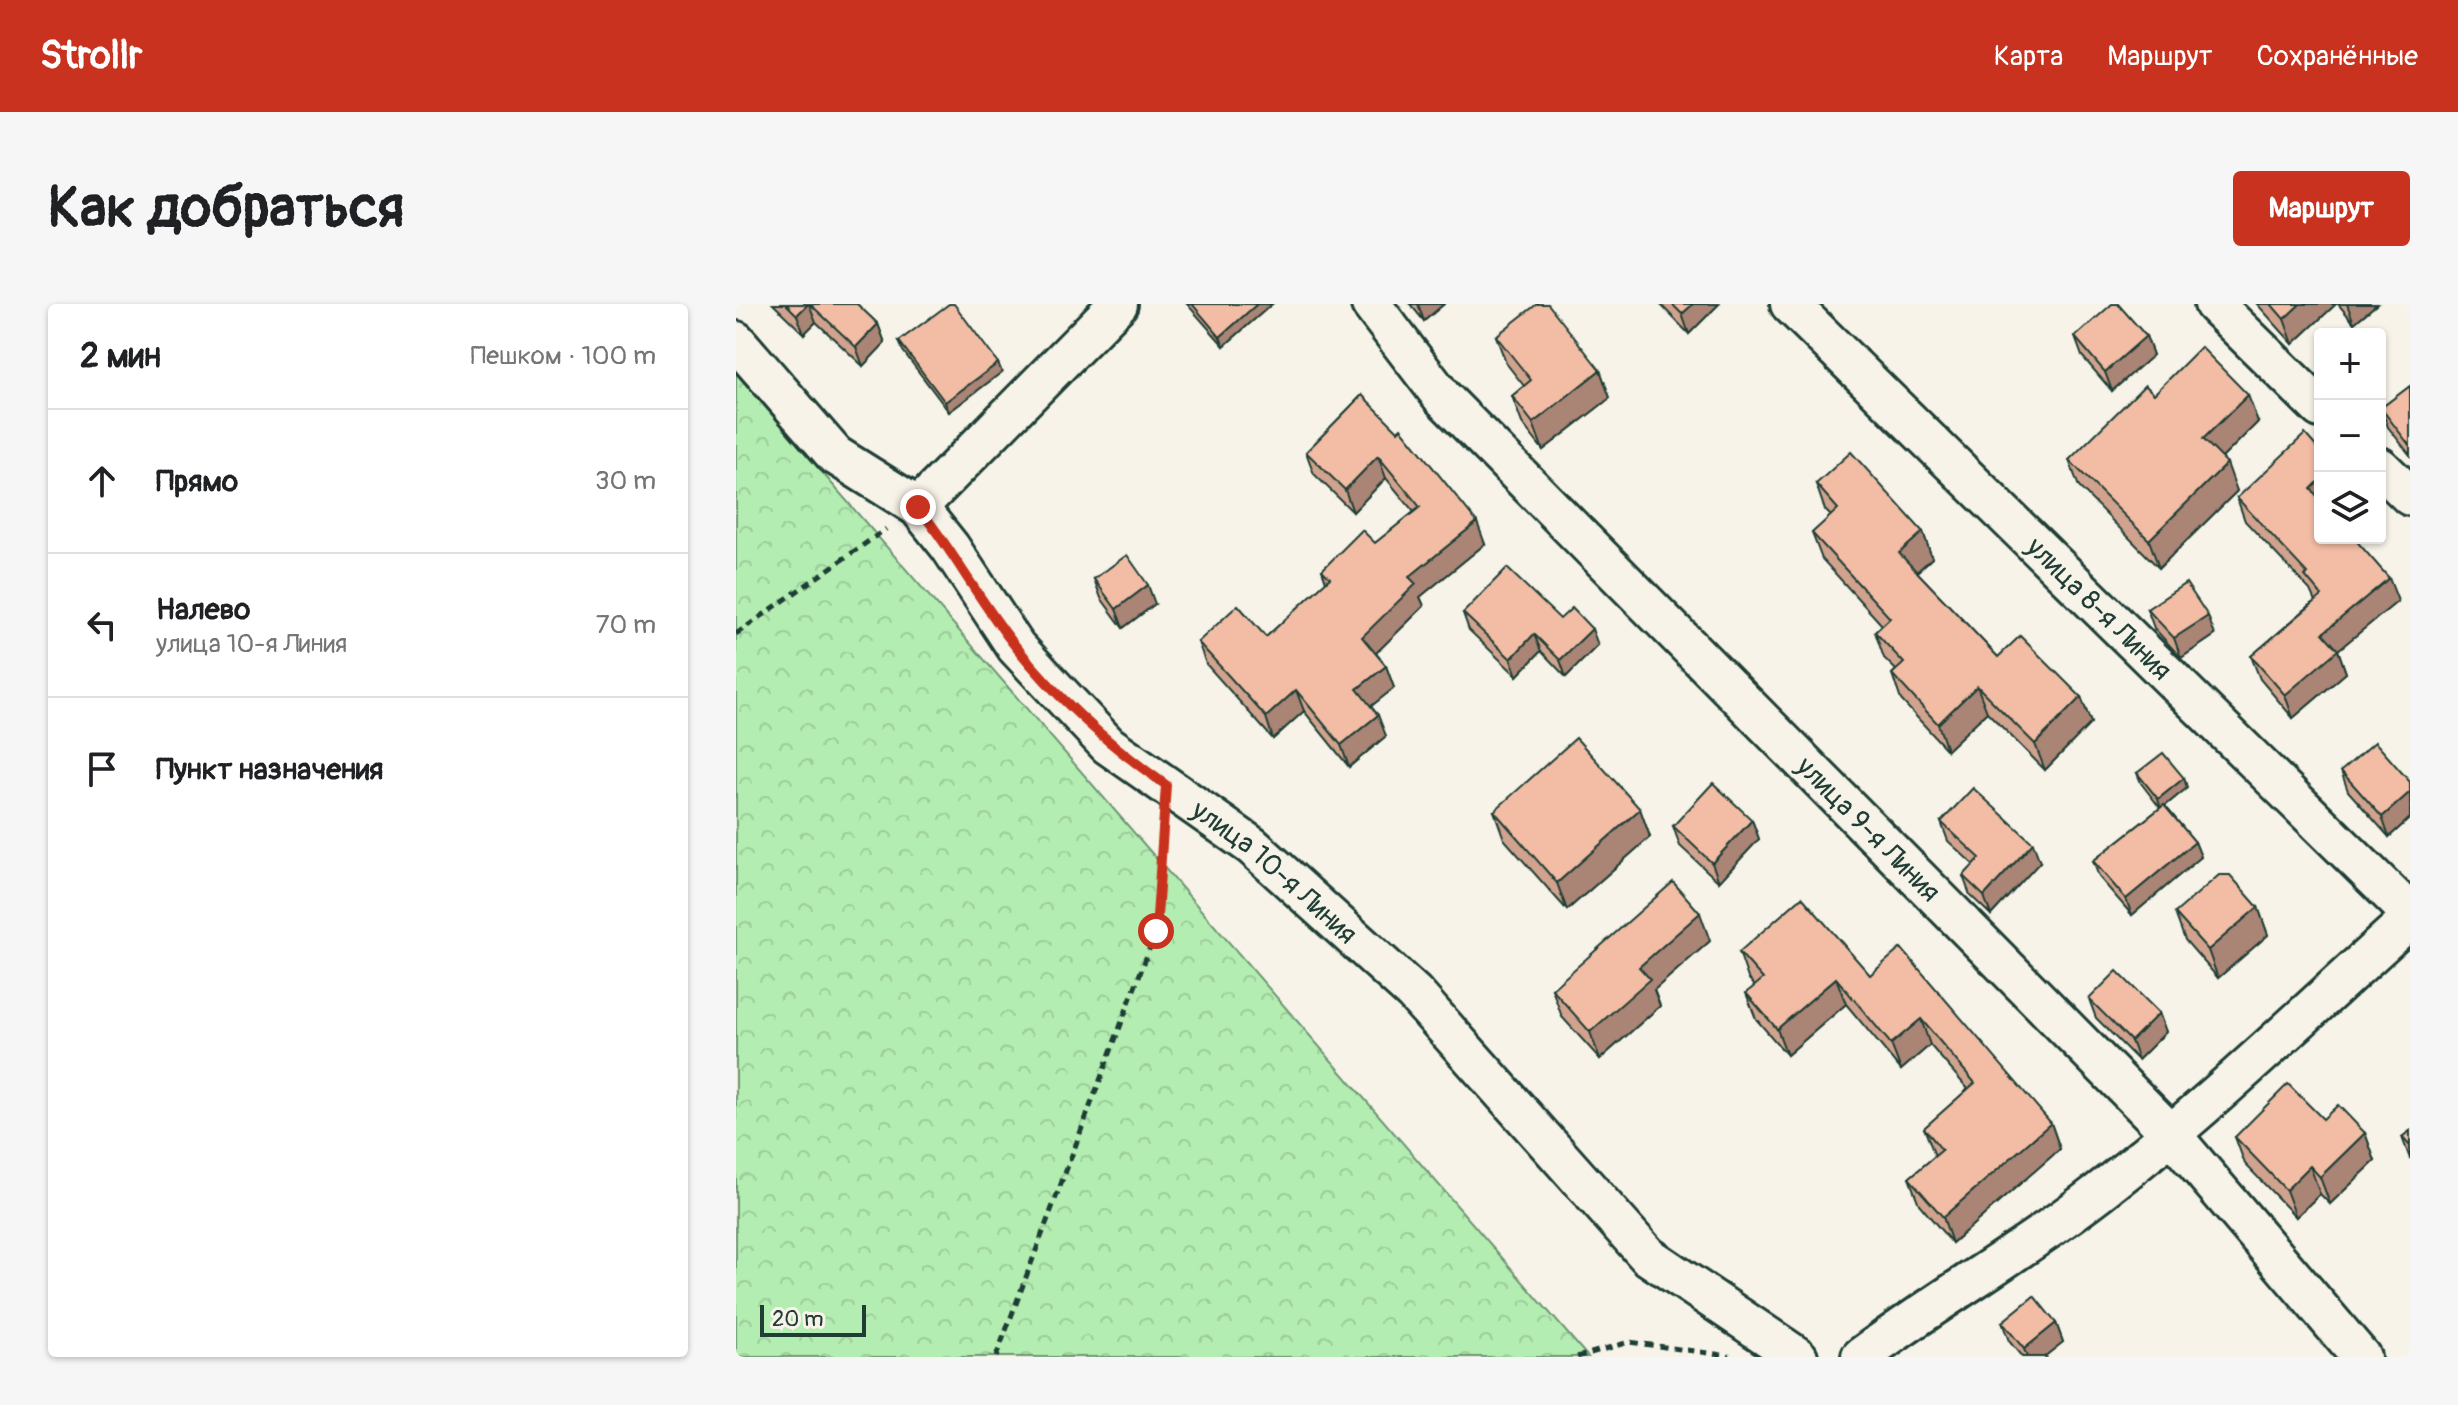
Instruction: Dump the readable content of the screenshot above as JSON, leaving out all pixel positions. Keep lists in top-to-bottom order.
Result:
{
  "streets": {
    "street": ["улица 8-я Линия", "улица 9-я Линия", "улица 10-я Линия"]
  },
  "scale_bar": "20 m",
  "page": {
    "header": "Strollr",
    "nav": ["Карта", "Маршрут", "Сохранённые"],
    "buttons": "Маршрут",
    "title": "Как добраться",
    "heading": ["2 мин", "Пешком · 100 m"],
    "map_buttons": ["+", "−"],
    "list": [
      ["Прямо", "30 m"],
      ["Налево", "улица 10-я Линия", "70 m"],
      "Пункт назначения"
    ],
    "scale": "20 m"
  }
}
